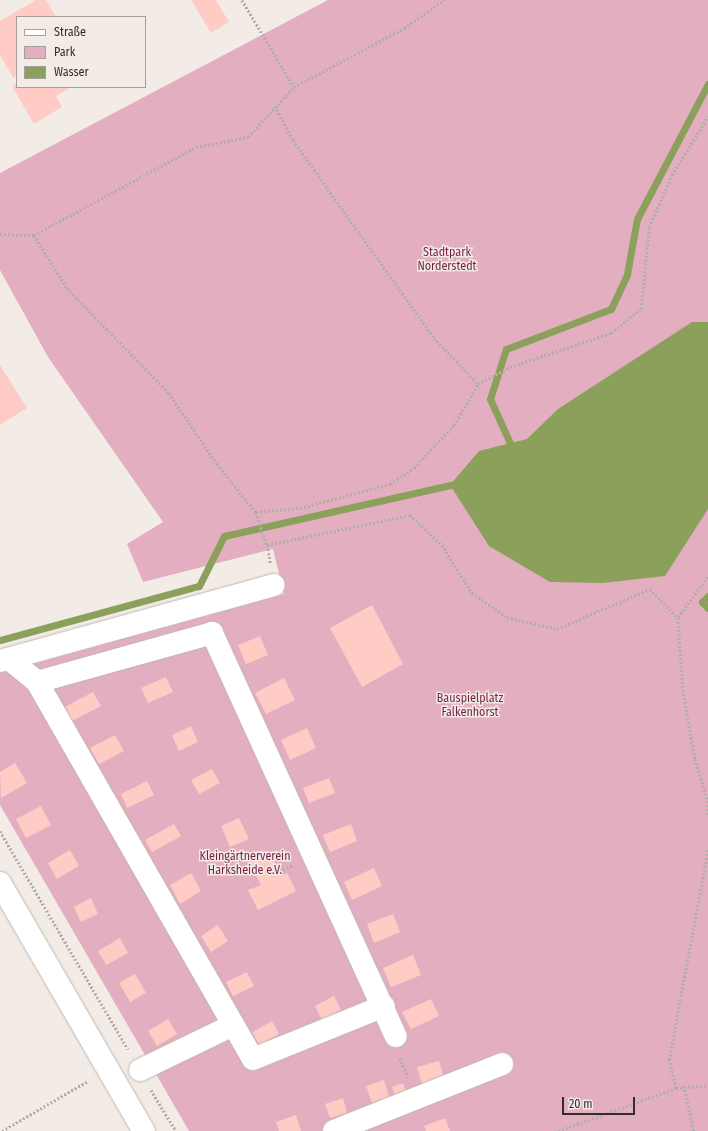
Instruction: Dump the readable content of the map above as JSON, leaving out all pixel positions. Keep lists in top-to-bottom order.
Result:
{
  "parks": ["Stadtpark Norderstedt", "Bauspielplatz Falkenhorst", "Kleingärtnerverein Harksheide e.V."],
  "legend": ["Straße", "Park", "Wasser"],
  "scale_bar": "20 m"
}
